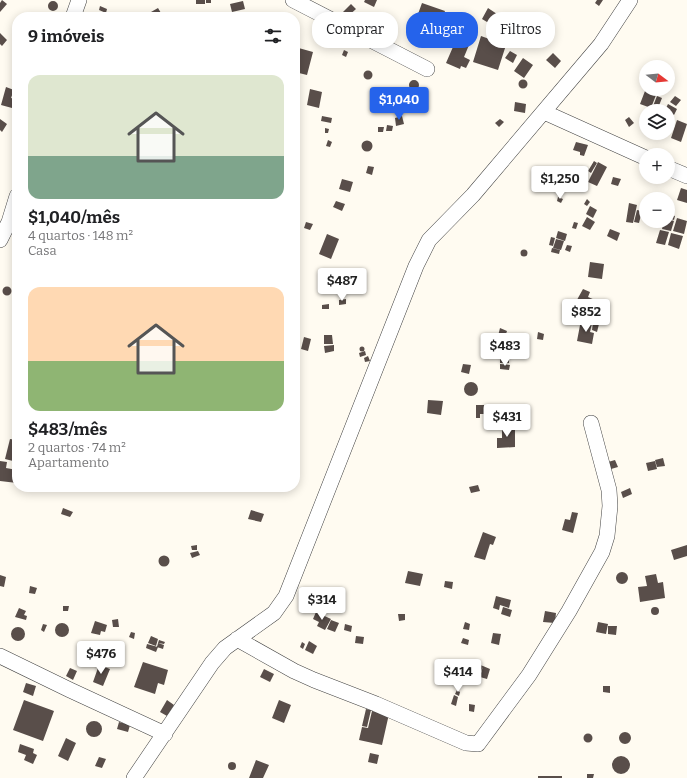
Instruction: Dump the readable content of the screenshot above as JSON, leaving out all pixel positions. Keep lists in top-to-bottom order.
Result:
{
  "north": "right",
  "page": {
    "chip": ["Comprar", "Alugar", "Filtros"],
    "heading": "9 imóveis",
    "map_buttons": ["+", "−"],
    "list": [
      {
        "name": "$1,040/mês",
        "note": "4 quartos · 148 m² · Casa"
      },
      {
        "name": "$483/mês",
        "note": "2 quartos · 74 m² · Apartamento"
      }
    ],
    "price": [
      "$1,040",
      "$1,250",
      "$487",
      "$852",
      "$483",
      "$431",
      "$314",
      "$476",
      "$414"
    ]
  }
}
